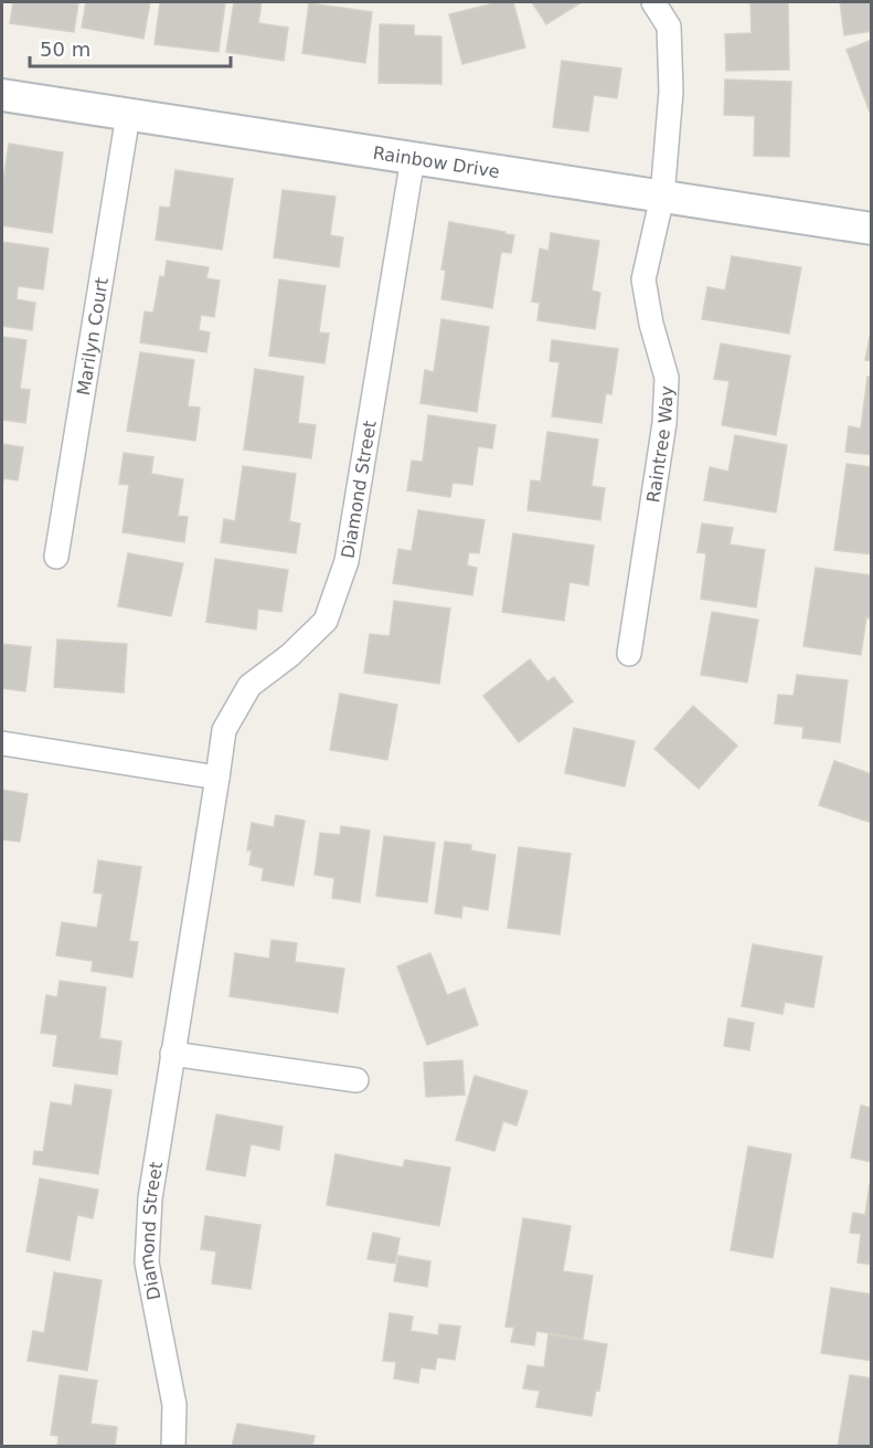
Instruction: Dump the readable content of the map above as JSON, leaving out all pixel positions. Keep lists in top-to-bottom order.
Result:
{
  "streets": {
    "street": [
      "Rainbow Drive",
      "Marilyn Court",
      "Raintree Way",
      "Diamond Street"
    ]
  },
  "crossings": [
    ["Rainbow Drive", "Marilyn Court"],
    ["Rainbow Drive", "Raintree Way"],
    ["Rainbow Drive", "Diamond Street"]
  ],
  "scale_bar": "50 m"
}
